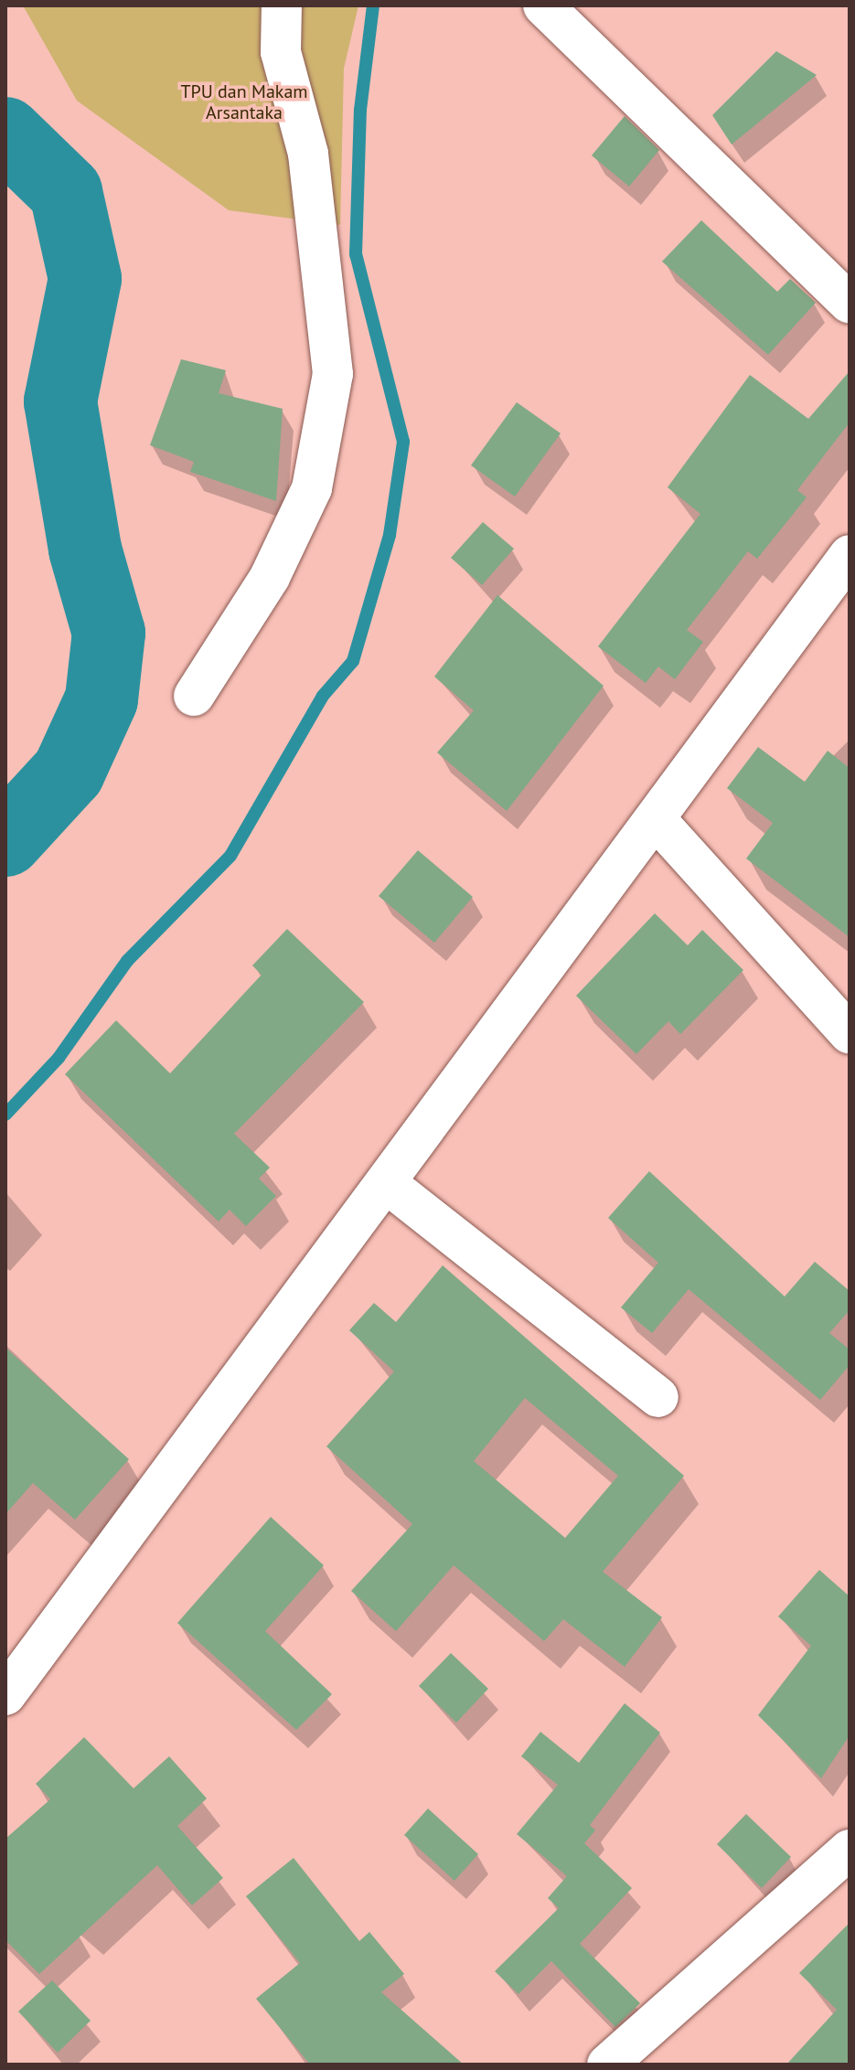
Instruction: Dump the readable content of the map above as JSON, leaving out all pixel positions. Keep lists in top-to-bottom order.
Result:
{
  "parks": ["TPU dan Makam Arsantaka"]
}
